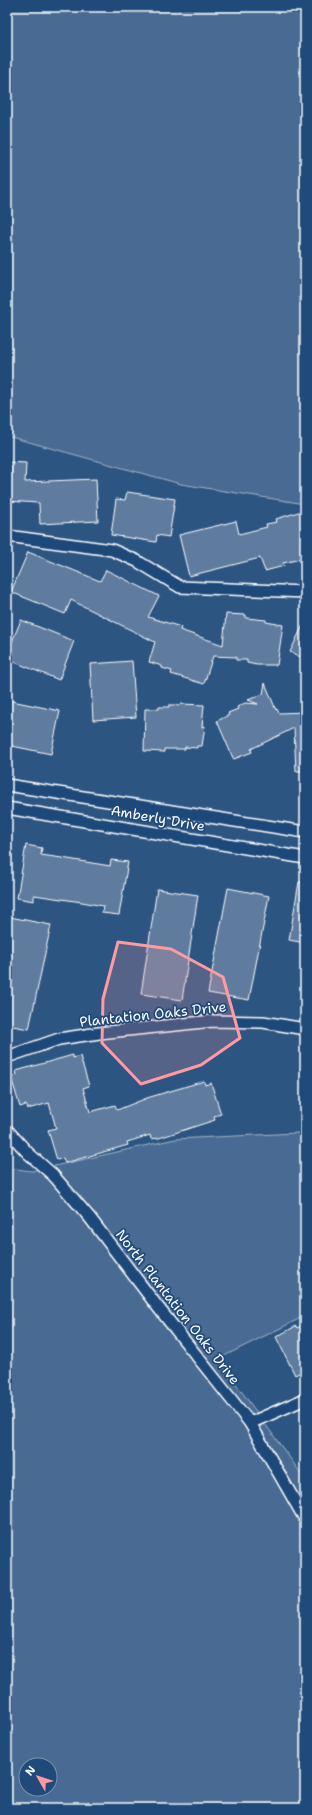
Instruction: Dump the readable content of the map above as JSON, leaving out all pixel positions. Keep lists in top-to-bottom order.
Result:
{
  "streets": {
    "street": ["Amberly Drive", "Plantation Oaks Drive", "North Plantation Oaks Drive"]
  },
  "north": "top left"
}
